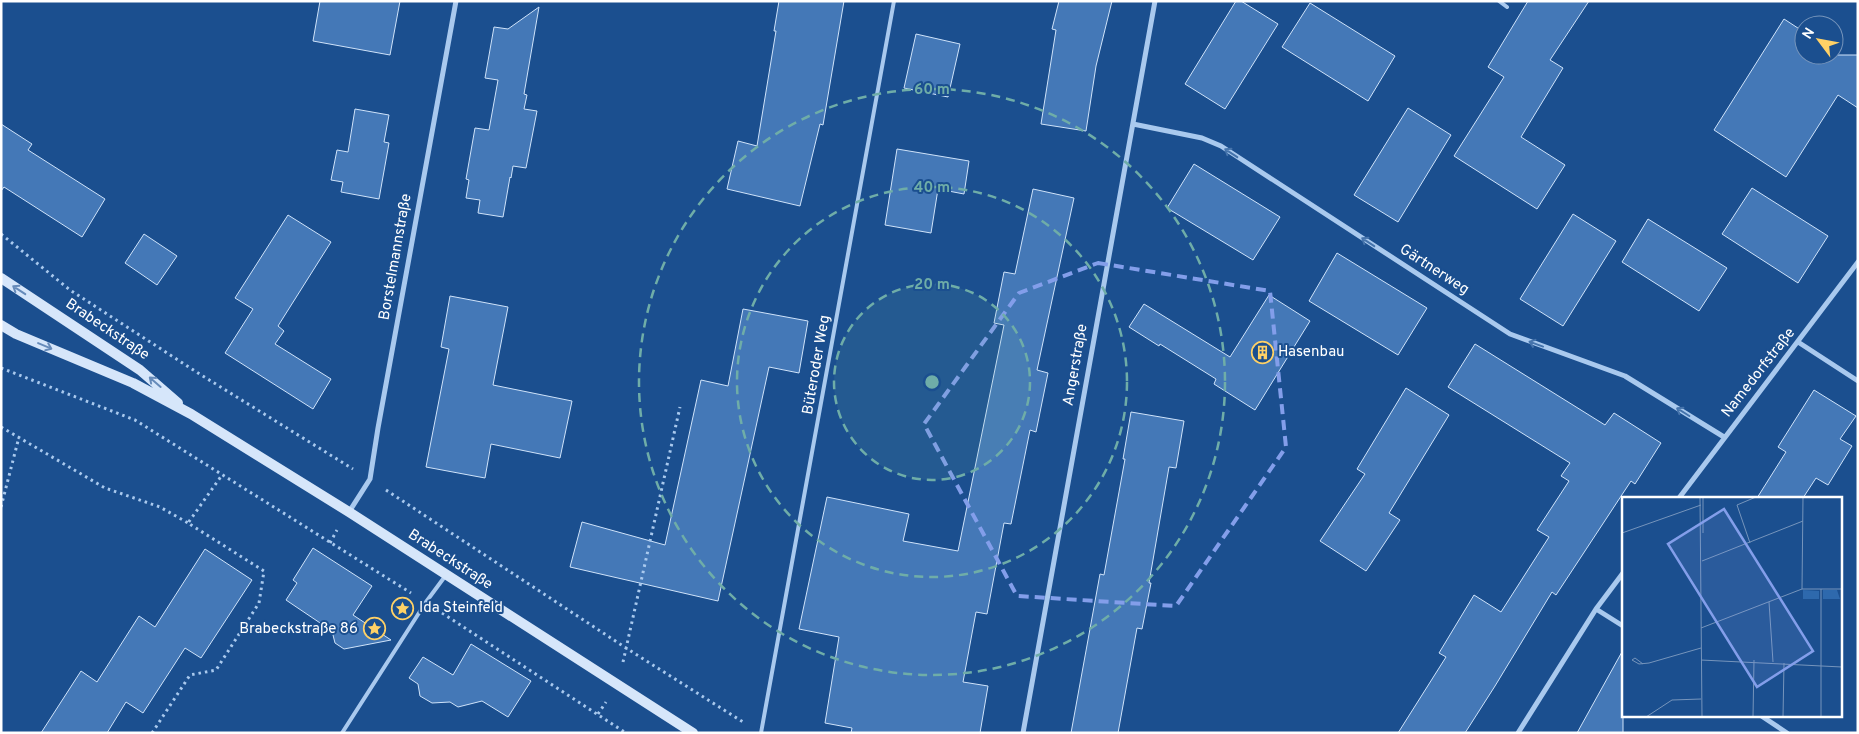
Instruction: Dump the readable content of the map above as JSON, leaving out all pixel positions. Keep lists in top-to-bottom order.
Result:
{
  "streets": {
    "main road": ["Brabeckstraße"],
    "street": [
      "Borstelmannstraße",
      "Gärtnerweg",
      "Angerstraße",
      "Namedorfstraße"
    ],
    "lane": ["Büteroder Weg"]
  },
  "crossings": [
    ["Borstelmannstraße", "Brabeckstraße"],
    ["Gärtnerweg", "Angerstraße"],
    ["Gärtnerweg", "Namedorfstraße"]
  ],
  "one_way": ["Gärtnerweg"],
  "places": {
    "building": ["Hasenbau"],
    "place": ["Ida Steinfeld", "Brabeckstraße 86"]
  },
  "north": "top left",
  "rings": ["60 m", "40 m", "20 m"]
}
